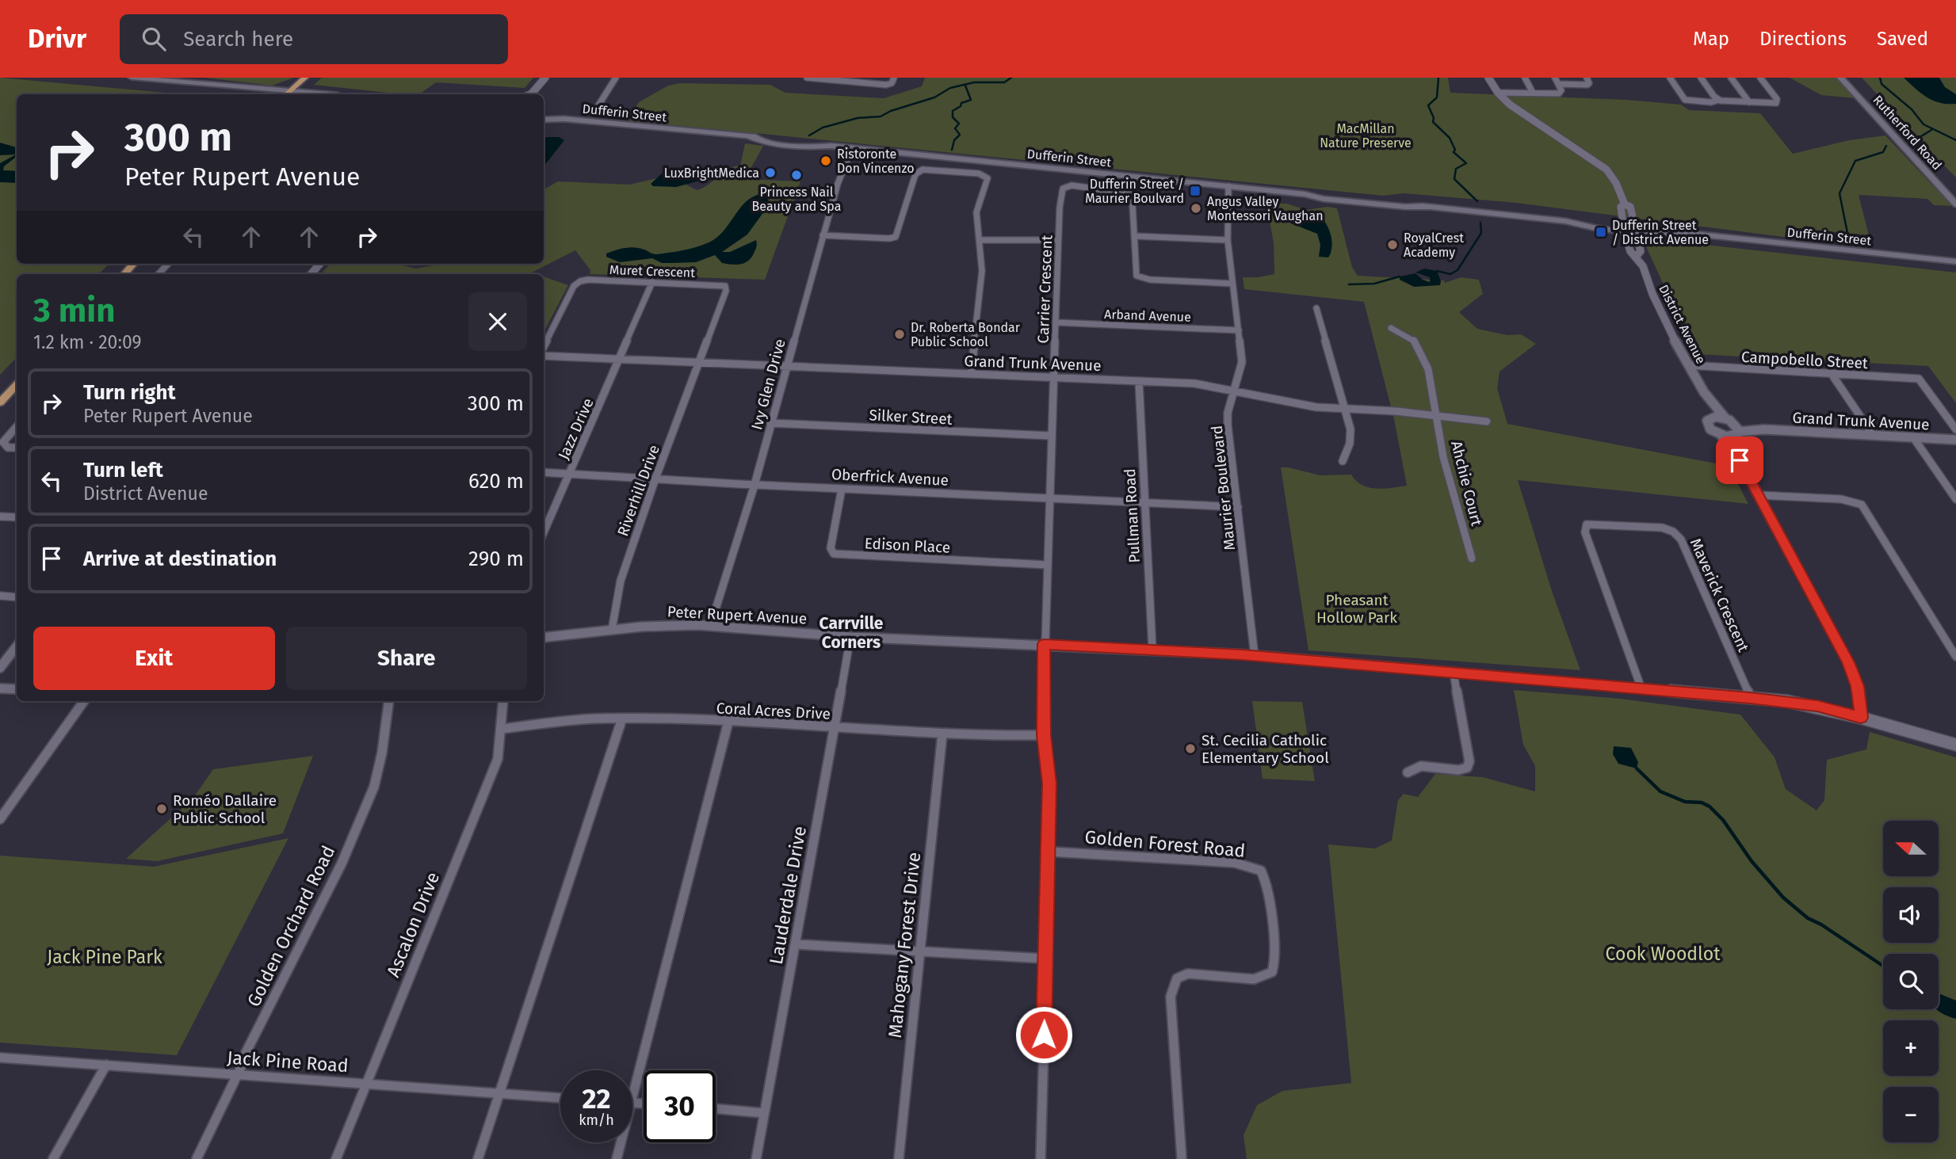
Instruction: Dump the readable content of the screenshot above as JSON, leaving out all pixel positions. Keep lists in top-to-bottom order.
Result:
{
  "streets": {
    "main road": ["Dufferin Street", "Rutherford Road"],
    "street": [
      "Muret Crescent",
      "Carrier Crescent",
      "Arband Avenue",
      "District Avenue",
      "Campobello Street",
      "Grand Trunk Avenue",
      "Ivy Glen Drive",
      "Silker Street",
      "Jazz Drive",
      "Oberfrick Avenue",
      "Ahchie Court",
      "Maurier Boulevard",
      "Riverhill Drive",
      "Pullman Road",
      "Edison Place",
      "Maverick Crescent",
      "Peter Rupert Avenue",
      "Coral Acres Drive",
      "Golden Forest Road",
      "Lauderdale Drive",
      "Ascalon Drive",
      "Golden Orchard Road",
      "Mahogany Forest Drive",
      "Jack Pine Road"
    ]
  },
  "crossings": [
    ["Dufferin Street", "District Avenue"],
    ["Dufferin Street", "Ivy Glen Drive"],
    ["Dufferin Street", "Maurier Boulevard"],
    ["Muret Crescent", "Grand Trunk Avenue"],
    ["Muret Crescent", "Jazz Drive"],
    ["Muret Crescent", "Riverhill Drive"],
    ["Carrier Crescent", "Arband Avenue"],
    ["Carrier Crescent", "Grand Trunk Avenue"],
    ["Carrier Crescent", "Silker Street"],
    ["Carrier Crescent", "Oberfrick Avenue"],
    ["Carrier Crescent", "Maurier Boulevard"],
    ["Carrier Crescent", "Edison Place"],
    ["Carrier Crescent", "Peter Rupert Avenue"],
    ["Arband Avenue", "Maurier Boulevard"],
    ["District Avenue", "Campobello Street"],
    ["District Avenue", "Grand Trunk Avenue"],
    ["Grand Trunk Avenue", "Ivy Glen Drive"],
    ["Grand Trunk Avenue", "Jazz Drive"],
    ["Grand Trunk Avenue", "Ahchie Court"],
    ["Grand Trunk Avenue", "Maurier Boulevard"],
    ["Grand Trunk Avenue", "Riverhill Drive"],
    ["Grand Trunk Avenue", "Pullman Road"],
    ["Ivy Glen Drive", "Silker Street"],
    ["Ivy Glen Drive", "Oberfrick Avenue"],
    ["Ivy Glen Drive", "Peter Rupert Avenue"],
    ["Jazz Drive", "Oberfrick Avenue"],
    ["Oberfrick Avenue", "Maurier Boulevard"],
    ["Oberfrick Avenue", "Riverhill Drive"],
    ["Oberfrick Avenue", "Pullman Road"],
    ["Oberfrick Avenue", "Edison Place"],
    ["Maurier Boulevard", "Peter Rupert Avenue"],
    ["Riverhill Drive", "Peter Rupert Avenue"],
    ["Pullman Road", "Peter Rupert Avenue"],
    ["Maverick Crescent", "Peter Rupert Avenue"],
    ["Peter Rupert Avenue", "Lauderdale Drive"],
    ["Coral Acres Drive", "Lauderdale Drive"],
    ["Coral Acres Drive", "Ascalon Drive"],
    ["Coral Acres Drive", "Mahogany Forest Drive"],
    ["Ascalon Drive", "Jack Pine Road"],
    ["Golden Orchard Road", "Jack Pine Road"]
  ],
  "districts": ["Carrville Corners"],
  "parks": [
    "MacMillan Nature Preserve",
    "Pheasant Hollow Park",
    "Cook Woodlot",
    "Jack Pine Park"
  ],
  "places": {
    "other": [
      "Ristoronte Don Vincenzo",
      "LuxBrightMedica",
      "Princess Nail Beauty and Spa",
      "Angus Valley Montessori Vaughan",
      "RoyalCrest Academy",
      "Dr. Roberta Bondar Public School",
      "St. Cecilia Catholic Elementary School",
      "Roméo Dallaire Public School"
    ],
    "transit": ["Dufferin Street / Maurier Boulvard", "Dufferin Street / District Avenue"]
  },
  "north": "left",
  "page": {
    "header": "Drivr",
    "search": "Search here",
    "nav": ["Map", "Directions", "Saved"],
    "turn": ["300 m", "Peter Rupert Avenue"],
    "heading": ["3 min", "1.2 km · 20:09"],
    "list": [
      {
        "name": "Turn right",
        "note": "Peter Rupert Avenue",
        "value": "300 m"
      },
      {
        "name": "Turn left",
        "note": "District Avenue",
        "value": "620 m"
      },
      {
        "name": "Arrive at destination",
        "value": "290 m"
      }
    ],
    "buttons": ["Exit", "Share"],
    "map_buttons": ["+", "−"],
    "speed": "22 km/h",
    "limit": "30"
  }
}
